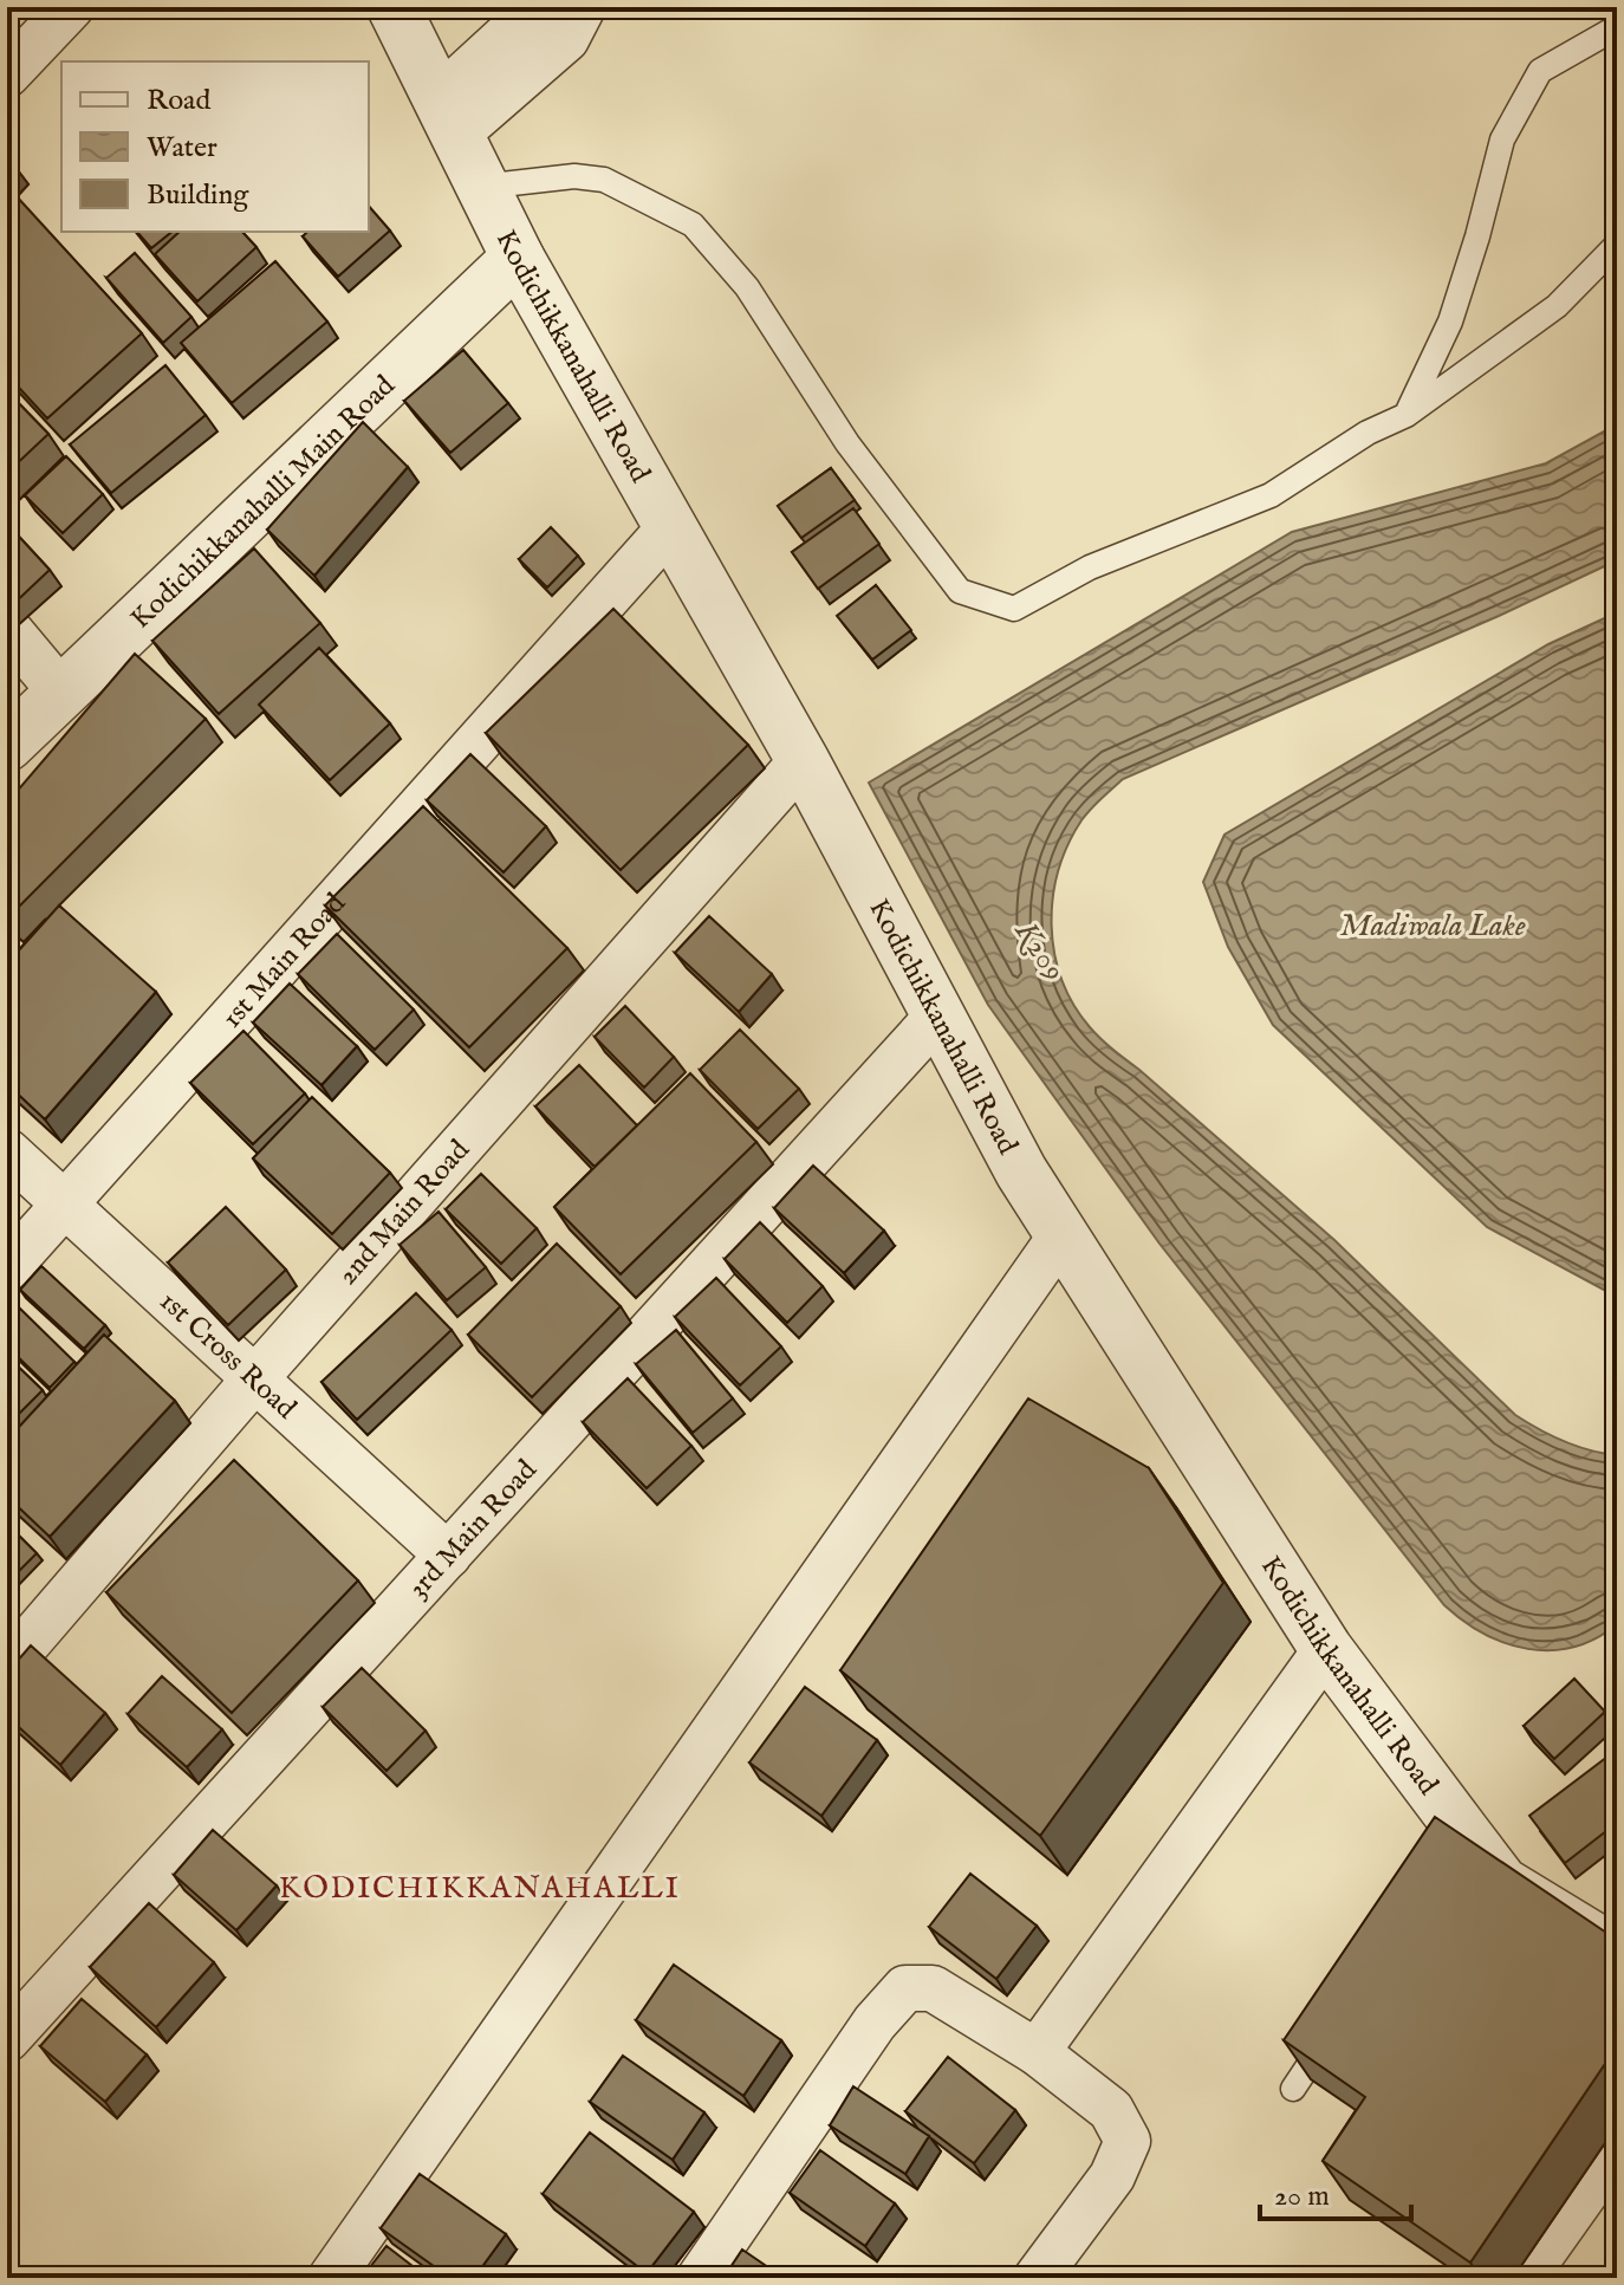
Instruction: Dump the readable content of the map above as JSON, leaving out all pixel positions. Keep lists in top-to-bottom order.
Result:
{
  "streets": {
    "street": [
      "Kodichikkanahalli Road",
      "Kodichikkanahalli Main Road",
      "1st Main Road",
      "2nd Main Road",
      "1st Cross Road",
      "3rd Main Road"
    ]
  },
  "crossings": [
    ["Kodichikkanahalli Road", "Kodichikkanahalli Main Road"],
    ["Kodichikkanahalli Road", "1st Main Road"],
    ["Kodichikkanahalli Road", "2nd Main Road"],
    ["Kodichikkanahalli Road", "3rd Main Road"],
    ["1st Main Road", "1st Cross Road"],
    ["2nd Main Road", "1st Cross Road"],
    ["1st Cross Road", "3rd Main Road"]
  ],
  "districts": ["KODICHIKKANAHALLI"],
  "water": ["Madiwala Lake", "K209"],
  "legend": ["Road", "Water", "Building"],
  "scale_bar": "20 m"
}
